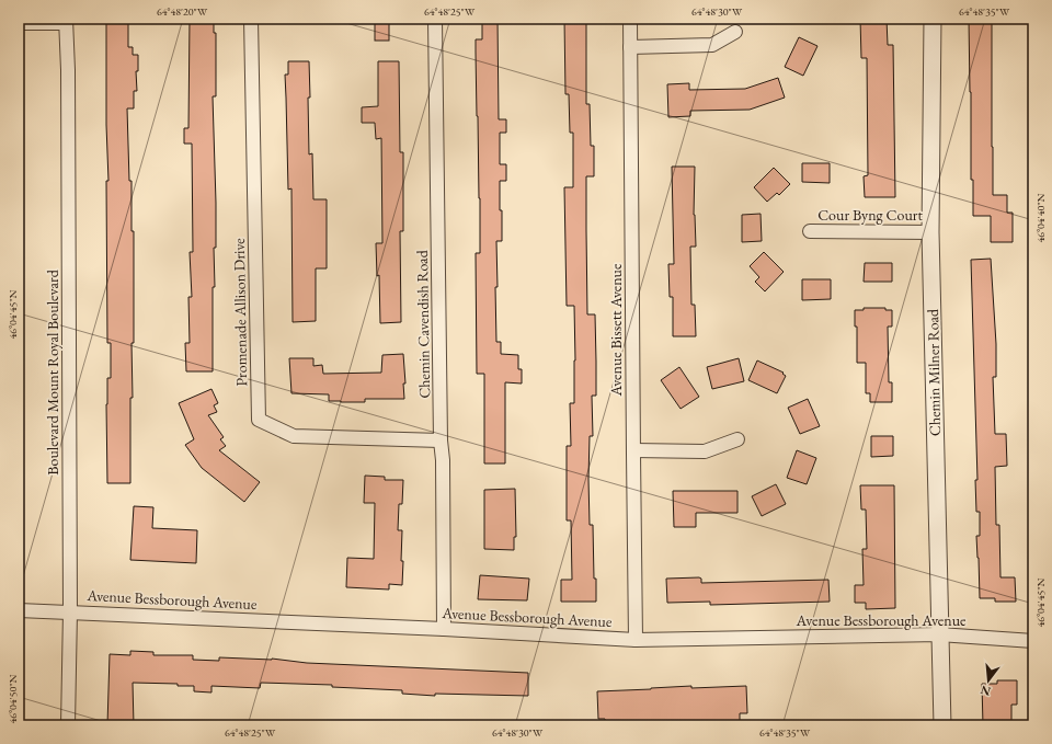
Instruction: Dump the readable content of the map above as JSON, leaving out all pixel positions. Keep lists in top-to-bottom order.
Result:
{
  "streets": {
    "street": [
      "Cour Byng Court",
      "Promenade Allison Drive",
      "Chemin Cavendish Road",
      "Avenue Bissett Avenue",
      "Boulevard Mount Royal Boulevard",
      "Chemin Milner Road",
      "Avenue Bessborough Avenue"
    ]
  },
  "crossings": [
    ["Cour Byng Court", "Chemin Milner Road"],
    ["Promenade Allison Drive", "Chemin Cavendish Road"],
    ["Chemin Cavendish Road", "Avenue Bessborough Avenue"],
    ["Avenue Bissett Avenue", "Avenue Bessborough Avenue"],
    ["Boulevard Mount Royal Boulevard", "Avenue Bessborough Avenue"],
    ["Chemin Milner Road", "Avenue Bessborough Avenue"]
  ],
  "north": "bottom",
  "coordinates": [
    "64°48'20\"W",
    "64°48'25\"W",
    "64°48'30\"W",
    "64°48'35\"W",
    "46°04'40\"N",
    "46°04'45\"N",
    "46°04'50\"N"
  ]
}
